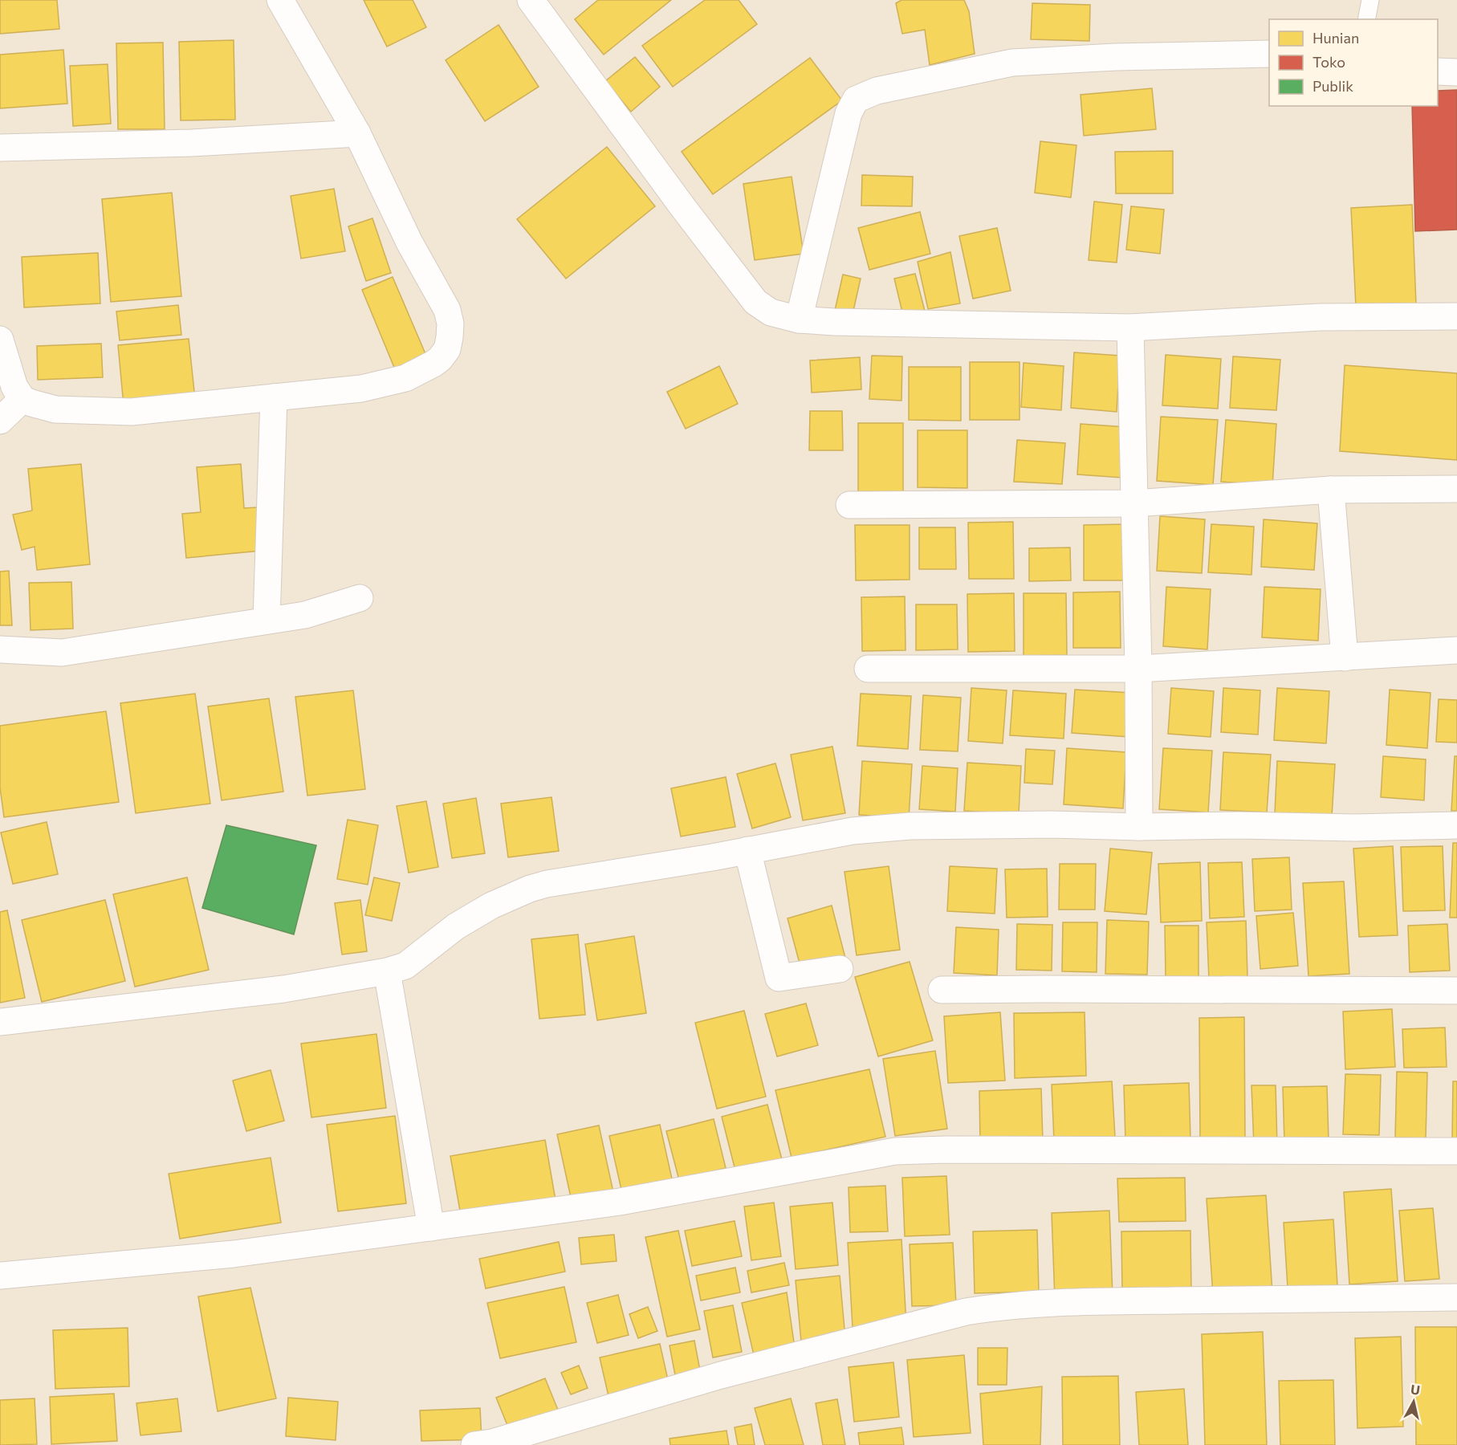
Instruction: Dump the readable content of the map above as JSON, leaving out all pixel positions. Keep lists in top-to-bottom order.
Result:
{
  "legend": ["Hunian", "Toko", "Publik"],
  "north": "top"
}
